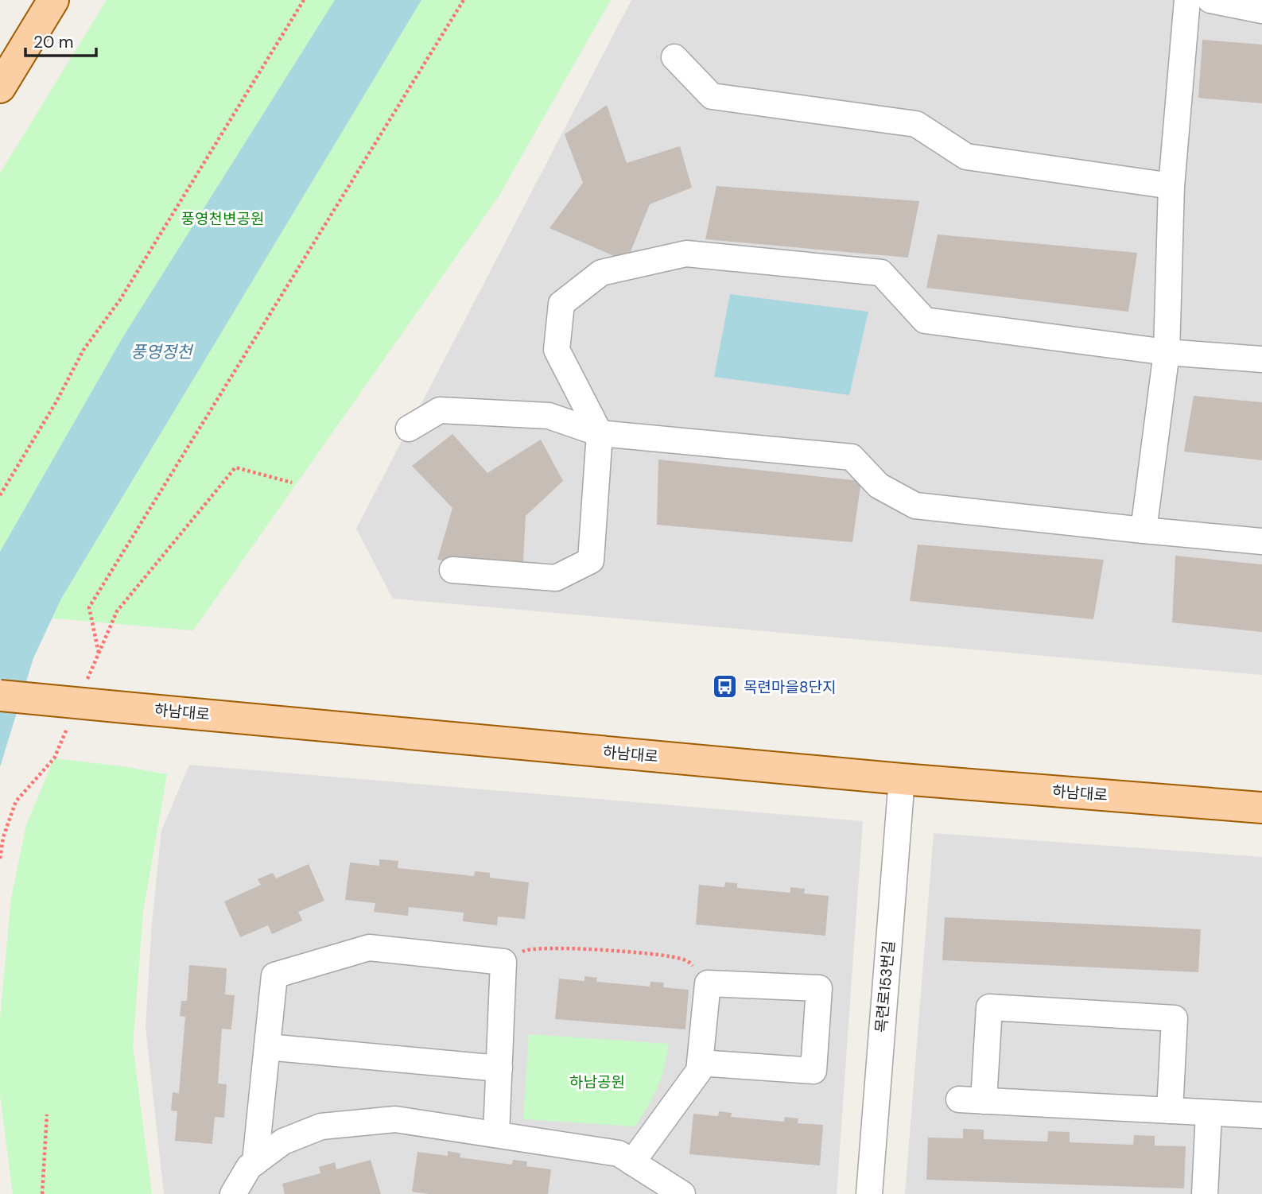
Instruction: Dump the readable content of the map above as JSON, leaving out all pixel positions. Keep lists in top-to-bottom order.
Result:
{
  "streets": {
    "main road": ["하남대로"],
    "street": ["목련로153번길"]
  },
  "crossings": [
    ["하남대로", "목련로153번길"]
  ],
  "water": ["풍영정천"],
  "parks": ["풍영천변공원", "하남공원"],
  "places": {
    "bus stop": ["목련마을8단지"]
  },
  "scale_bar": "20 m"
}
